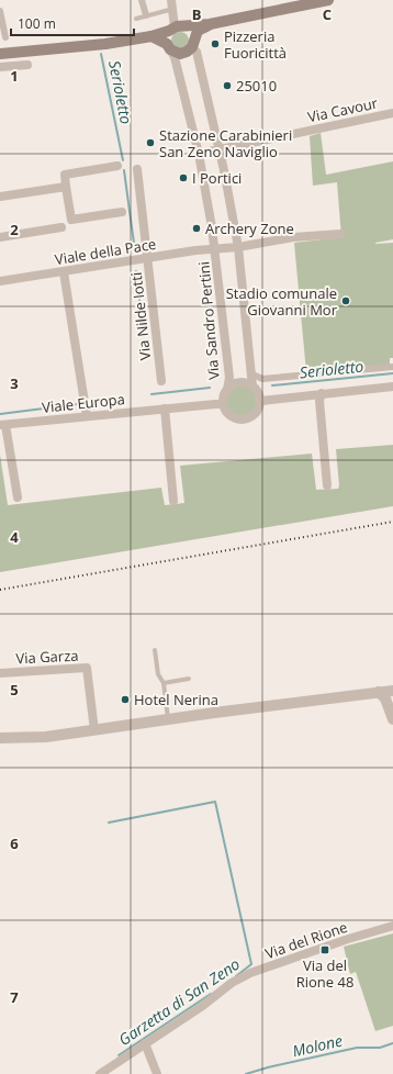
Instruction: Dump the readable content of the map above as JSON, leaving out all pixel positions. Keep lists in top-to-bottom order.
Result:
{
  "streets": {
    "street": [
      "Via Cavour",
      "Viale della Pace",
      "Via Nilde Iotti",
      "Via Sandro Pertini",
      "Viale Europa",
      "Via Garza",
      "Via del Rione"
    ]
  },
  "crossings": [
    ["Via Cavour", "Via Sandro Pertini"],
    ["Viale della Pace", "Via Nilde Iotti"],
    ["Viale della Pace", "Via Sandro Pertini"],
    ["Via Sandro Pertini", "Viale Europa"]
  ],
  "water": ["Serioletto", "Garzetta di San Zeno", "Molone"],
  "places": {
    "other": [
      "Pizzeria Fuoricittà",
      "25010",
      "Stazione Carabinieri San Zeno Naviglio",
      "I Portici",
      "Archery Zone",
      "Stadio comunale Giovanni Mor",
      "Hotel Nerina"
    ],
    "transit": ["Via del Rione 48"]
  },
  "scale_bar": "100 m",
  "grid": {
    "columns": ["B", "C"],
    "rows": [
      "1",
      "2",
      "3",
      "4",
      "5",
      "6",
      "7"
    ]
  }
}
